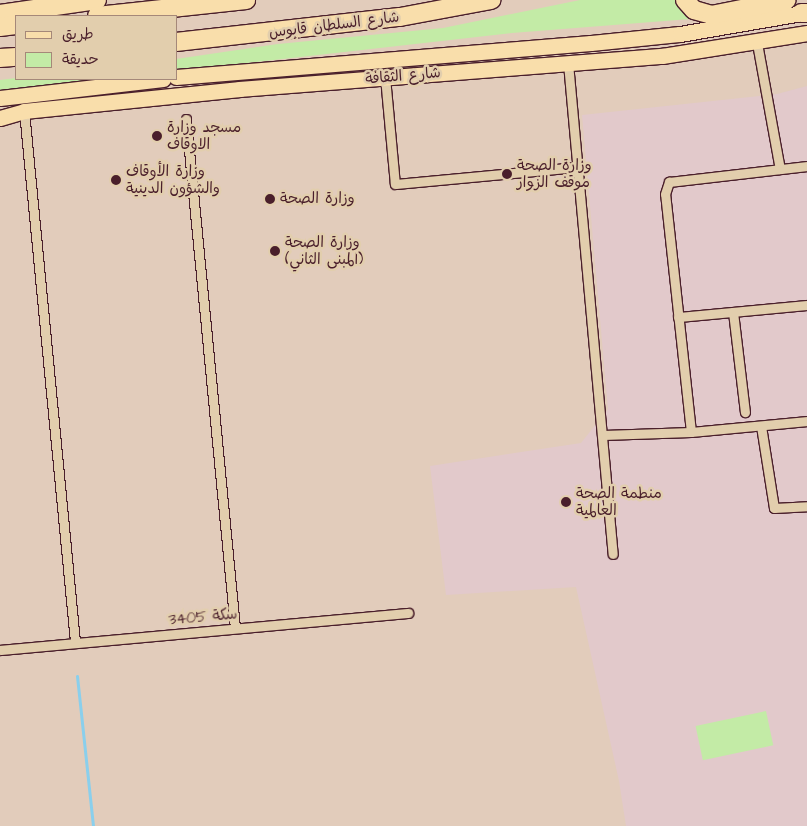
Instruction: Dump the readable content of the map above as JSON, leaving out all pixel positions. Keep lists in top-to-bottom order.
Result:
{
  "streets": {
    "highway": ["شارع السلطان قابوس"],
    "main road": ["شارع الثقافة"],
    "street": ["سكة 3405"]
  },
  "places": [
    "مسجد وزارة الاوقاف",
    "وزارة الصحة موقف الزوار",
    "وزارة الأوقاف والشؤون الدينية",
    "وزارة الصحة",
    "وزارة الصحة (المبنى الثاني)",
    "منطمة الصحة العالمية"
  ],
  "legend": ["طريق", "حديقة"]
}
